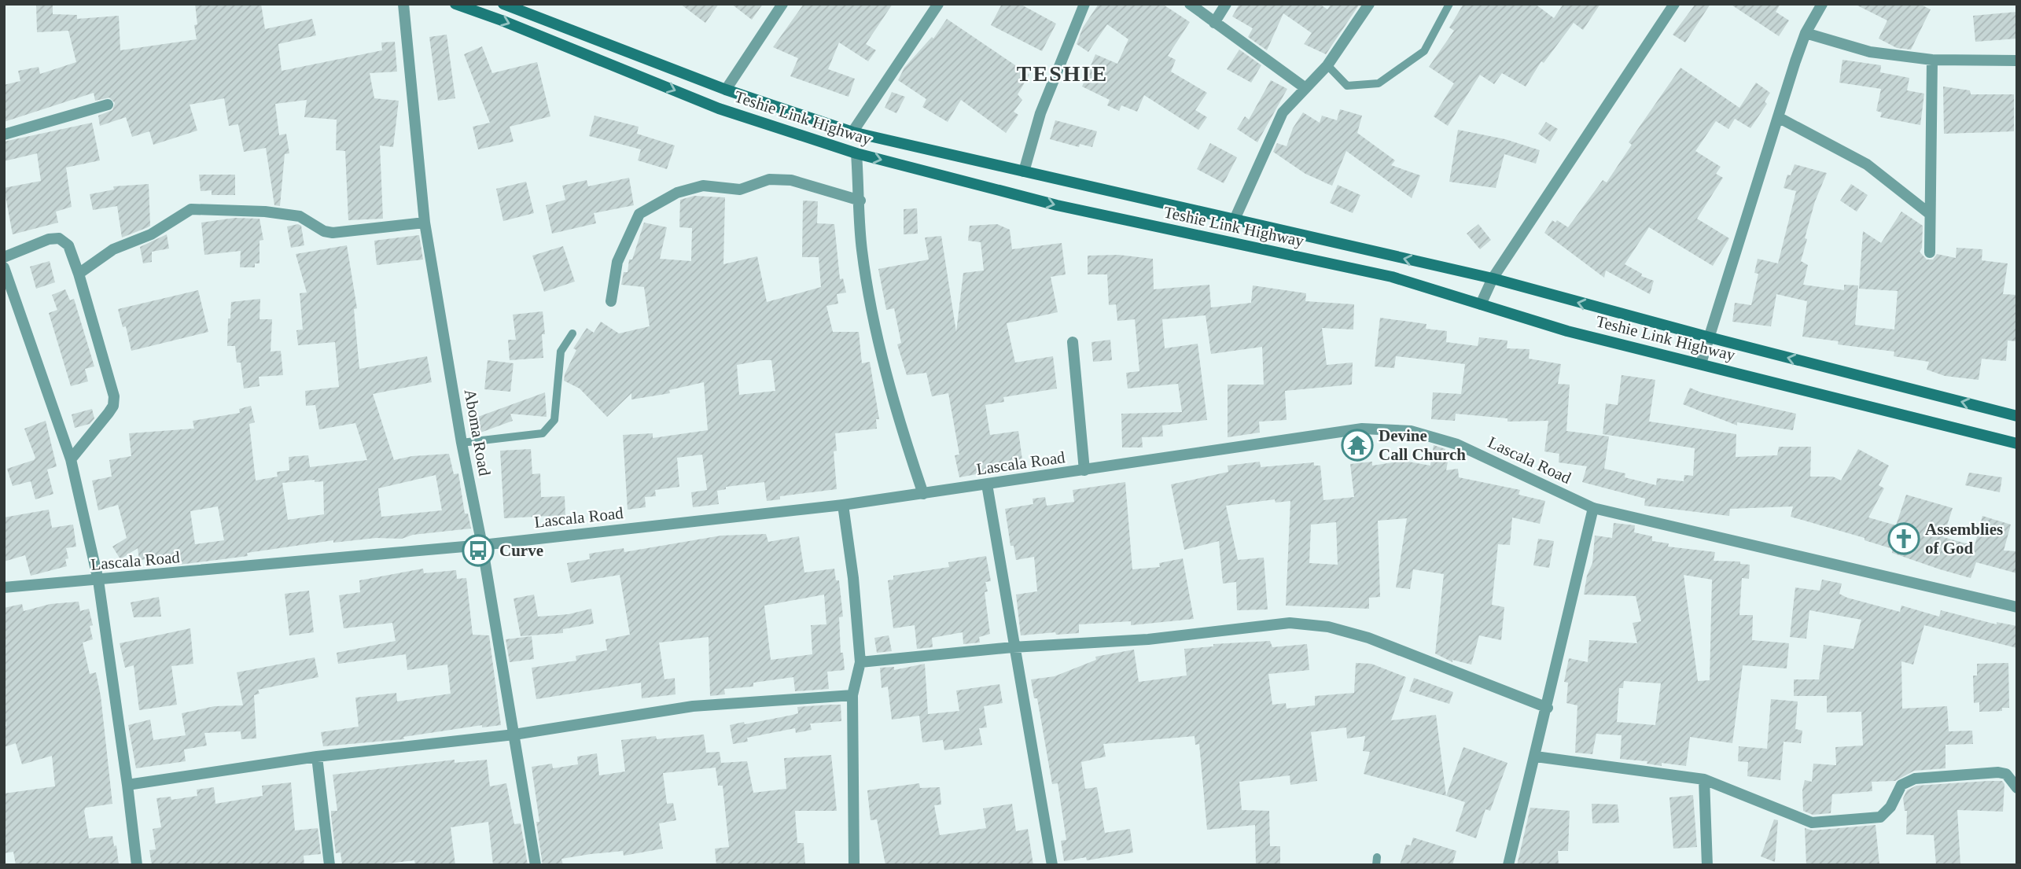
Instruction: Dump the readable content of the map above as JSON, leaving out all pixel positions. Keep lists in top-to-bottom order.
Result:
{
  "streets": {
    "main road": ["Teshie Link Highway"],
    "street": ["Aboma Road", "Lascala Road"]
  },
  "crossings": [
    ["Aboma Road", "Lascala Road"]
  ],
  "districts": ["TESHIE"],
  "places": {
    "temple": ["Devine Call Church"],
    "church": ["Assemblies of God"],
    "bus stop": ["Curve"]
  }
}
